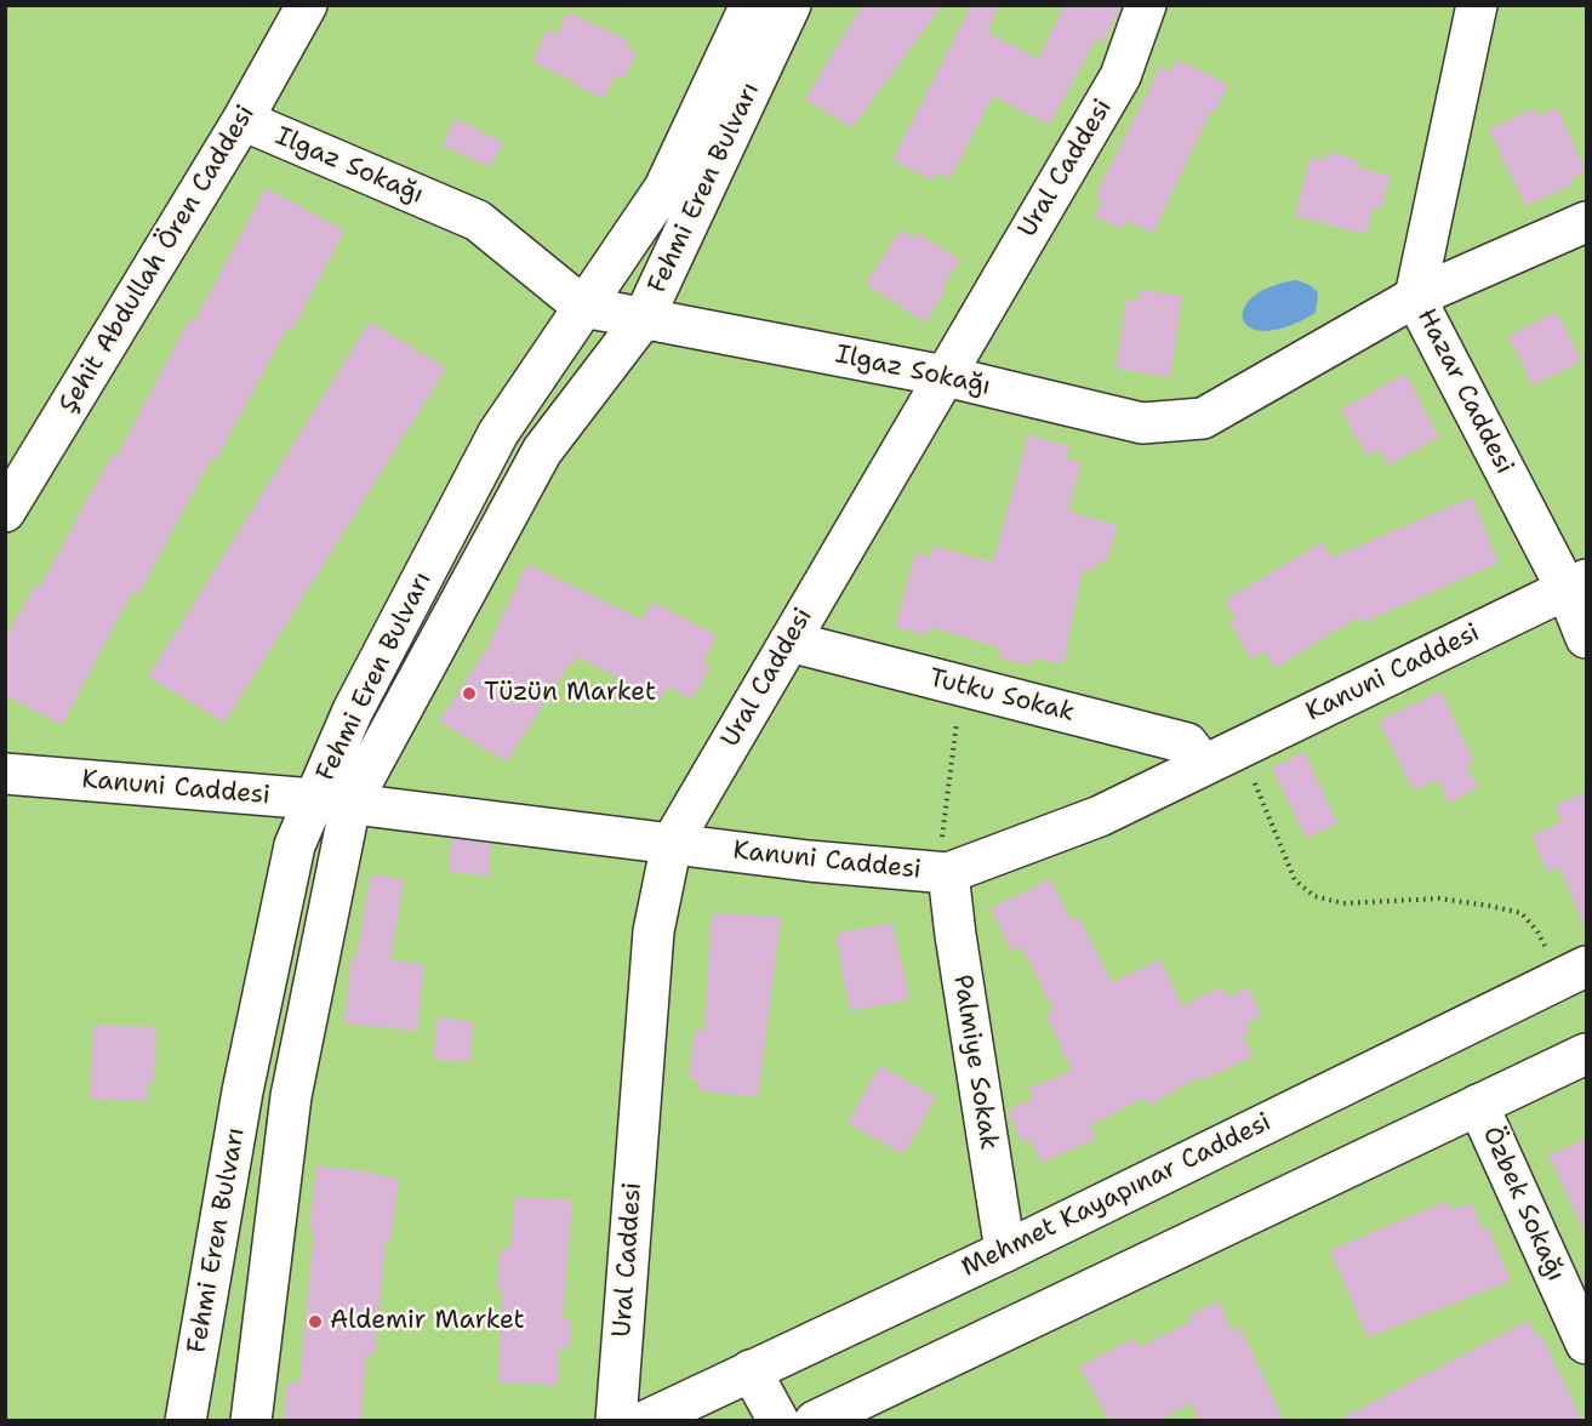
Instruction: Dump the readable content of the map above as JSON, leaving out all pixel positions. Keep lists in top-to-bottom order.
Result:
{
  "streets": {
    "street": [
      "Ilgaz Sokağı",
      "Ural Caddesi",
      "Fehmi Eren Bulvarı",
      "Şehit Abdullah Ören Caddesi",
      "Hazar Caddesi",
      "Kanuni Caddesi",
      "Tutku Sokak",
      "Palmiye Sokak",
      "Mehmet Kayapınar Caddesi",
      "Özbek Sokağı"
    ]
  },
  "crossings": [
    ["Ilgaz Sokağı", "Ural Caddesi"],
    ["Ilgaz Sokağı", "Fehmi Eren Bulvarı"],
    ["Ilgaz Sokağı", "Şehit Abdullah Ören Caddesi"],
    ["Ilgaz Sokağı", "Hazar Caddesi"],
    ["Ural Caddesi", "Kanuni Caddesi"],
    ["Ural Caddesi", "Tutku Sokak"],
    ["Fehmi Eren Bulvarı", "Kanuni Caddesi"],
    ["Hazar Caddesi", "Kanuni Caddesi"],
    ["Kanuni Caddesi", "Tutku Sokak"],
    ["Kanuni Caddesi", "Palmiye Sokak"],
    ["Palmiye Sokak", "Mehmet Kayapınar Caddesi"]
  ],
  "places": ["Tüzün Market", "Aldemir Market"]
}
